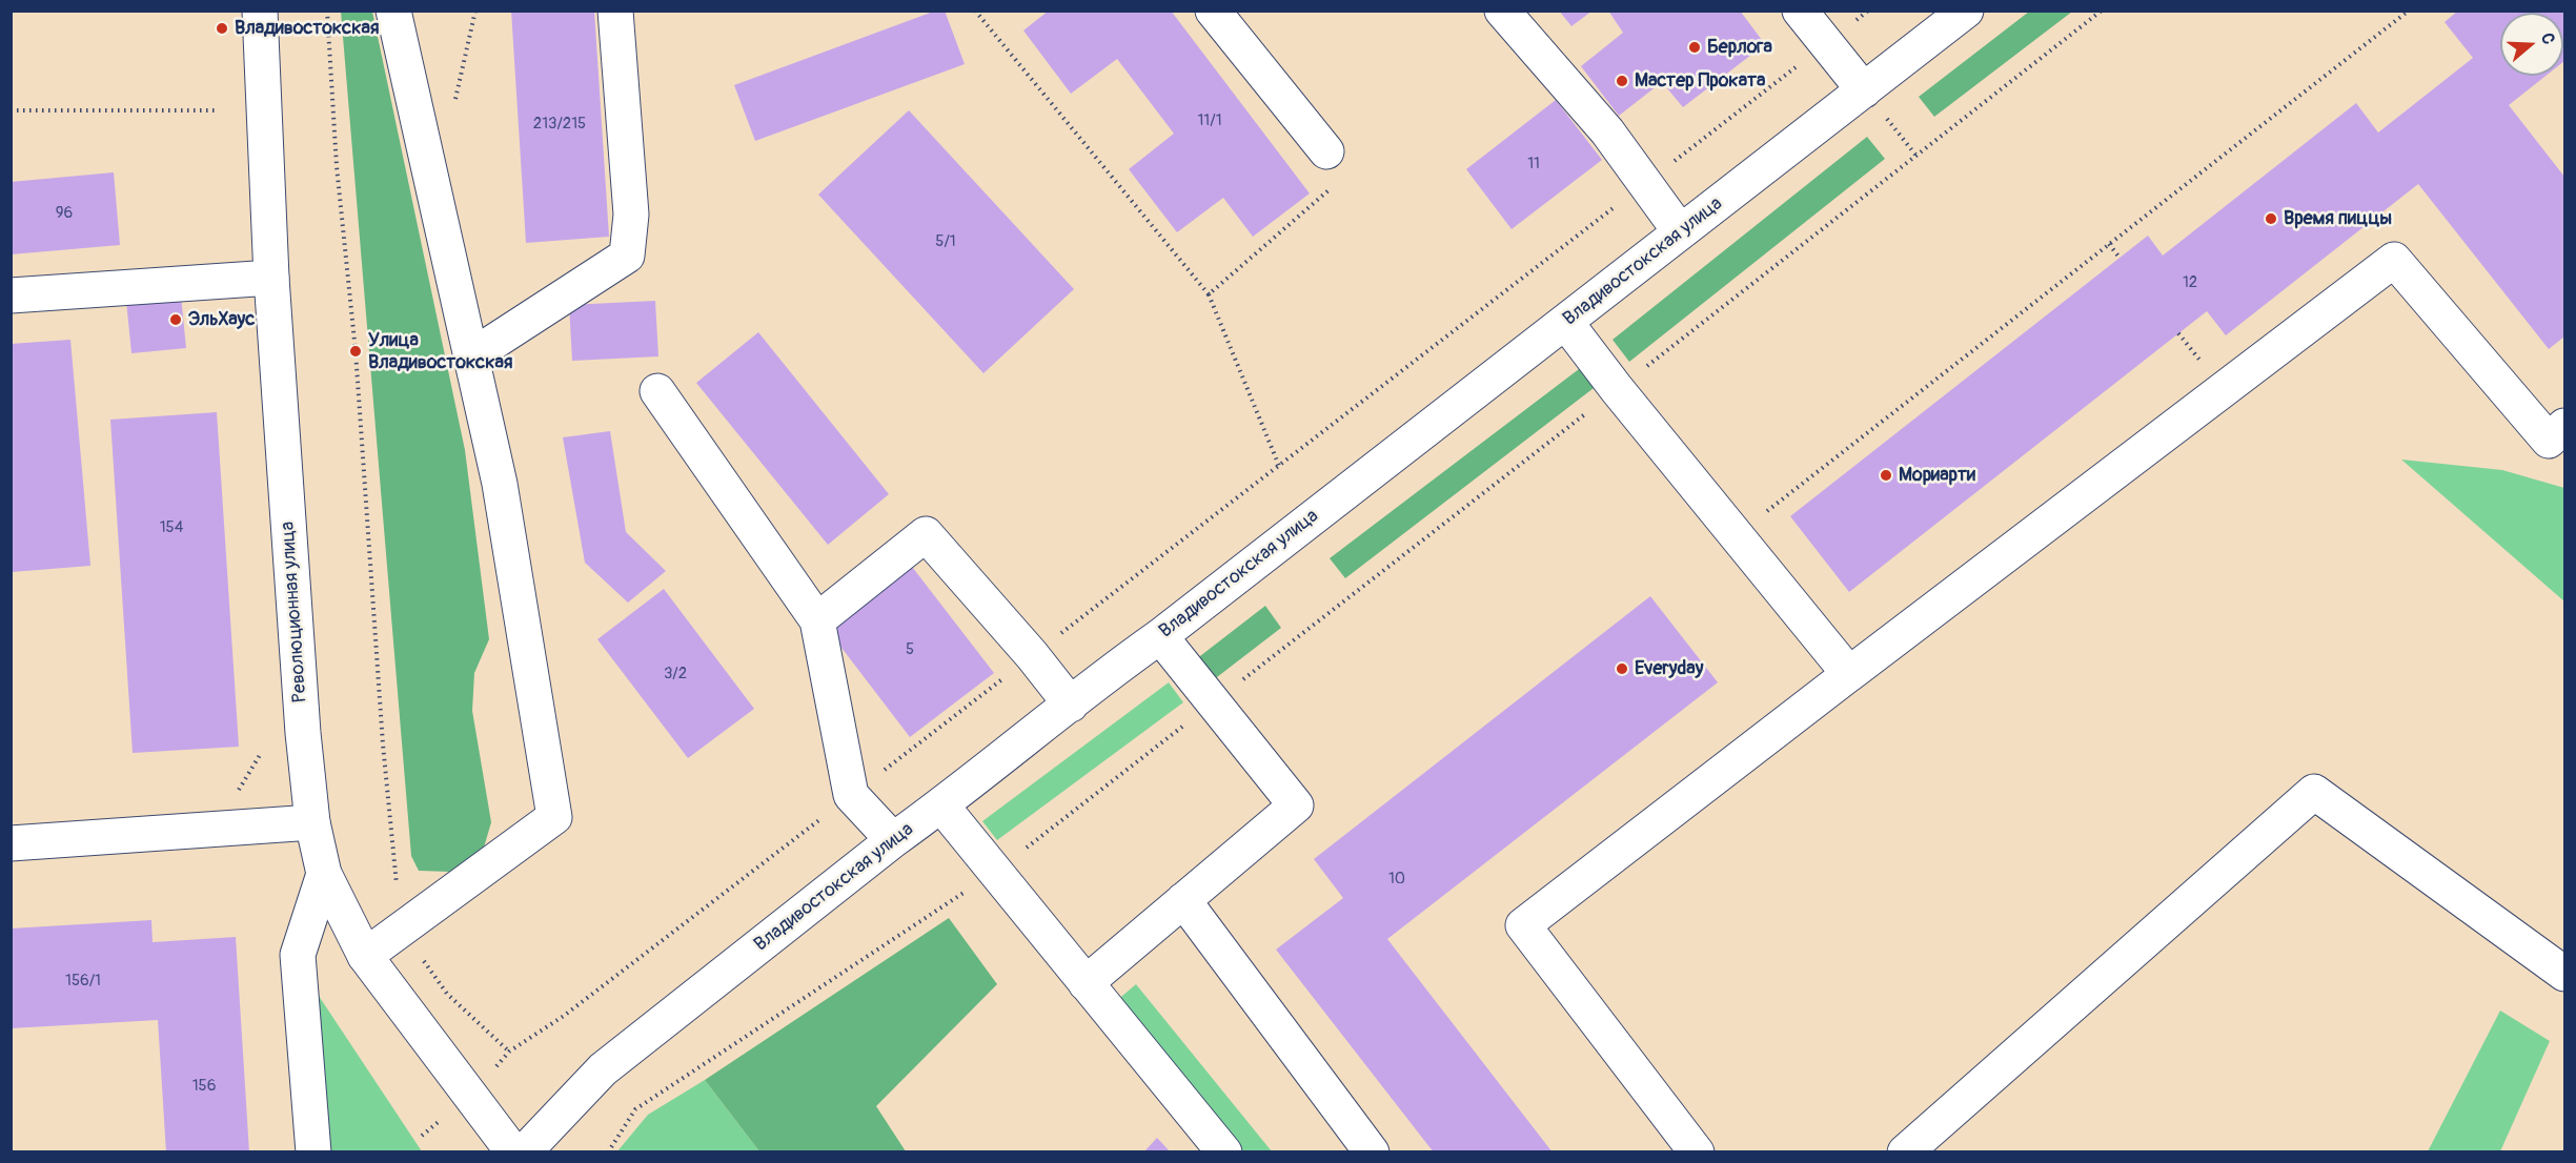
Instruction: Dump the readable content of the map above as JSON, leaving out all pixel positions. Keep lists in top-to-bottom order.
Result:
{
  "streets": {
    "street": ["Владивостокская улица", "Революционная улица"]
  },
  "places": [
    "Владивостокская",
    "Берлога",
    "Мастер Проката",
    "Время пиццы",
    "ЭльХаус",
    "Улица Владивостокская",
    "Мориарти",
    "Everyday"
  ],
  "house_numbers": [
    "11/1",
    "213/215",
    "11",
    "96",
    "5/1",
    "12",
    "154",
    "5",
    "3/2",
    "10",
    "156/1",
    "156"
  ],
  "north": "right"
}
